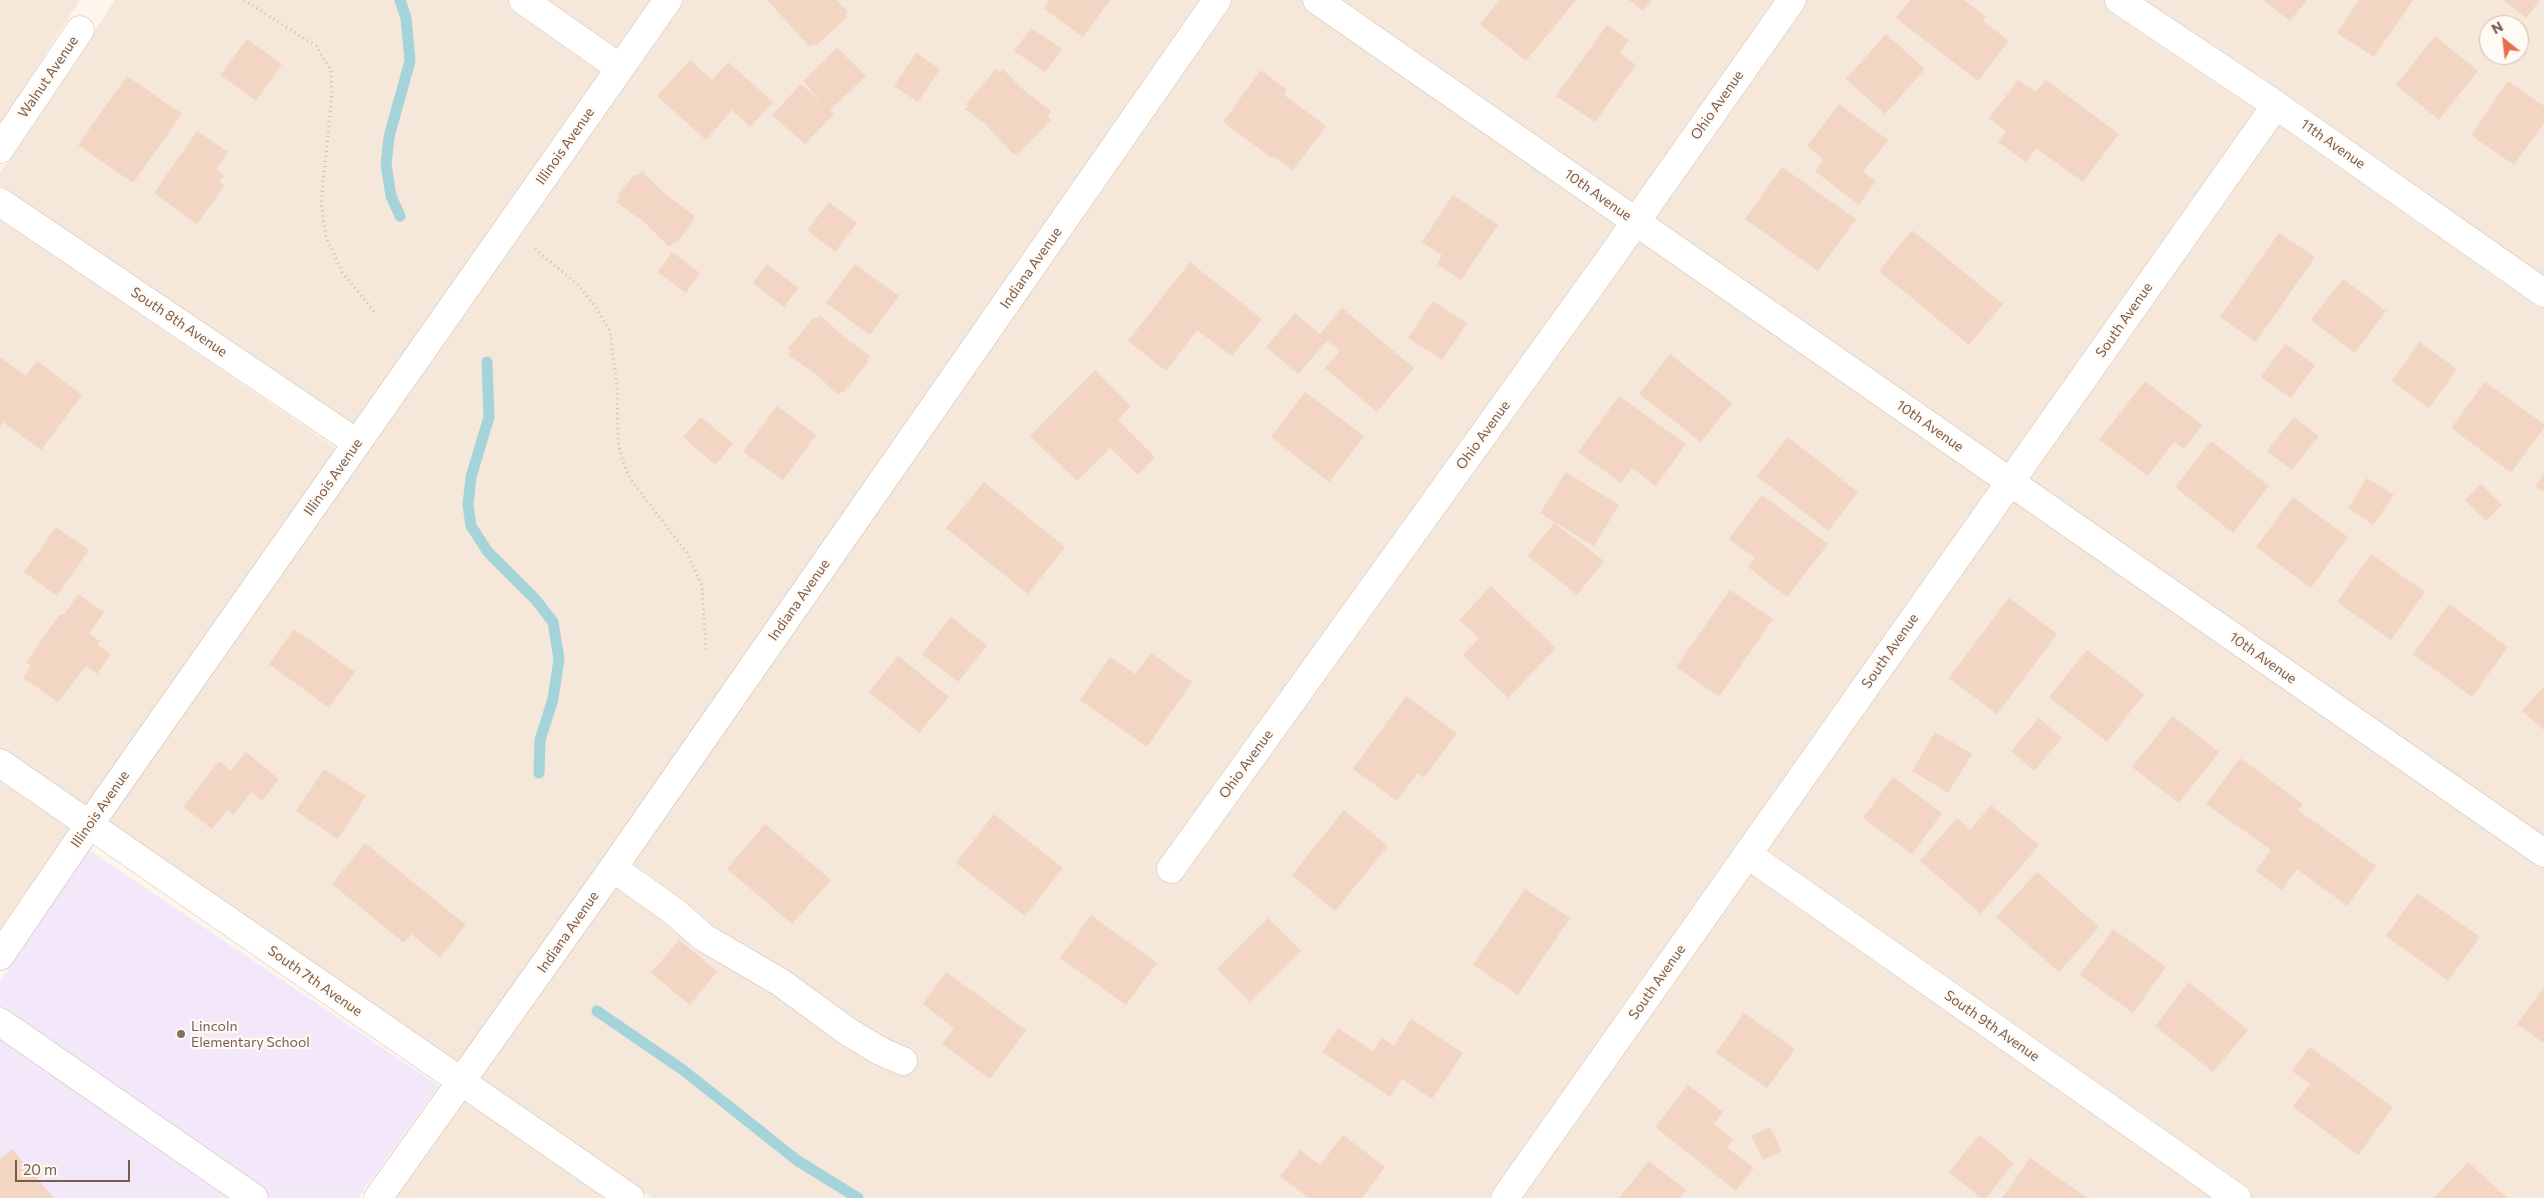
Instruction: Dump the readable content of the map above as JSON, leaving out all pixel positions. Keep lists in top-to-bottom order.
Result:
{
  "streets": {
    "street": [
      "Walnut Avenue",
      "Ohio Avenue",
      "11th Avenue",
      "Illinois Avenue",
      "10th Avenue",
      "Indiana Avenue",
      "South Avenue",
      "South 8th Avenue",
      "South 7th Avenue",
      "South 9th Avenue"
    ]
  },
  "crossings": [
    ["Ohio Avenue", "10th Avenue"],
    ["11th Avenue", "South Avenue"],
    ["Illinois Avenue", "South 8th Avenue"],
    ["Illinois Avenue", "South 7th Avenue"],
    ["10th Avenue", "South Avenue"],
    ["Indiana Avenue", "South 7th Avenue"],
    ["South Avenue", "South 9th Avenue"]
  ],
  "places": ["Lincoln Elementary School"],
  "scale_bar": "20 m",
  "north": "top left"
}
